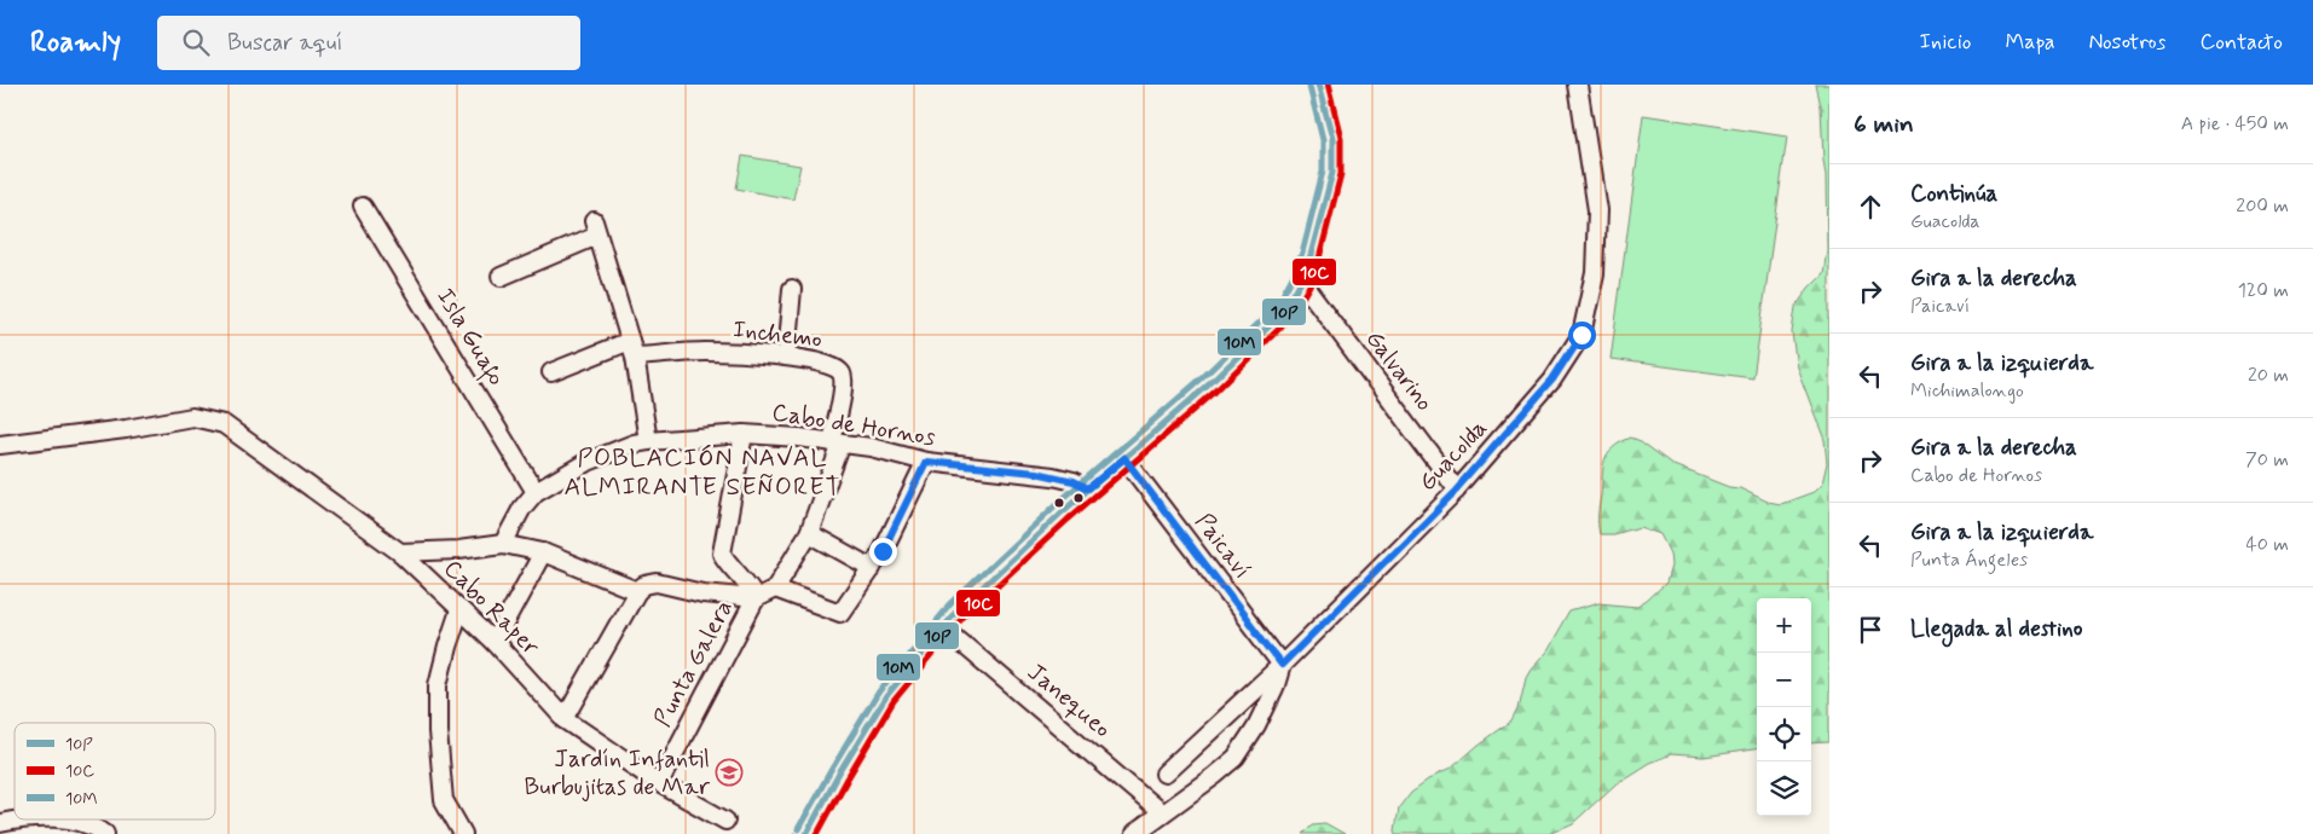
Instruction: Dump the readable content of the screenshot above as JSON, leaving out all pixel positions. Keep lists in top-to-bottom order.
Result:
{
  "streets": {
    "street": [
      "Inchemo",
      "Isla Guafo",
      "Galvarino",
      "Cabo de Hornos",
      "Guacolda",
      "Paicaví",
      "Cabo Raper",
      "Punta Galera",
      "Janequeo"
    ]
  },
  "crossings": [
    ["Inchemo", "Cabo de Hornos"],
    ["Isla Guafo", "Cabo de Hornos"],
    ["Galvarino", "Guacolda"],
    ["Guacolda", "Paicaví"],
    ["Cabo Raper", "Punta Galera"]
  ],
  "districts": ["POBLACIÓN NAVAL ALMIRANTE SEÑORET"],
  "places": {
    "school or university": ["Jardín Infantil Burbujitas de Mar"]
  },
  "lines": ["transit line 10P", "transit line 10C", "transit line 10M"],
  "legend": ["10P", "10C", "10M"],
  "page": {
    "header": "Roamly",
    "search": "Buscar aquí",
    "nav": [
      "Inicio",
      "Mapa",
      "Nosotros",
      "Contacto"
    ],
    "heading": ["6 min", "A pie · 450 m"],
    "list": [
      ["Continúa", "Guacolda", "200 m"],
      ["Gira a la derecha", "Paicaví", "120 m"],
      ["Gira a la izquierda", "Michimalongo", "20 m"],
      ["Gira a la derecha", "Cabo de Hornos", "70 m"],
      ["Gira a la izquierda", "Punta Ángeles", "40 m"],
      "Llegada al destino"
    ],
    "map_buttons": ["+", "−"]
  }
}
